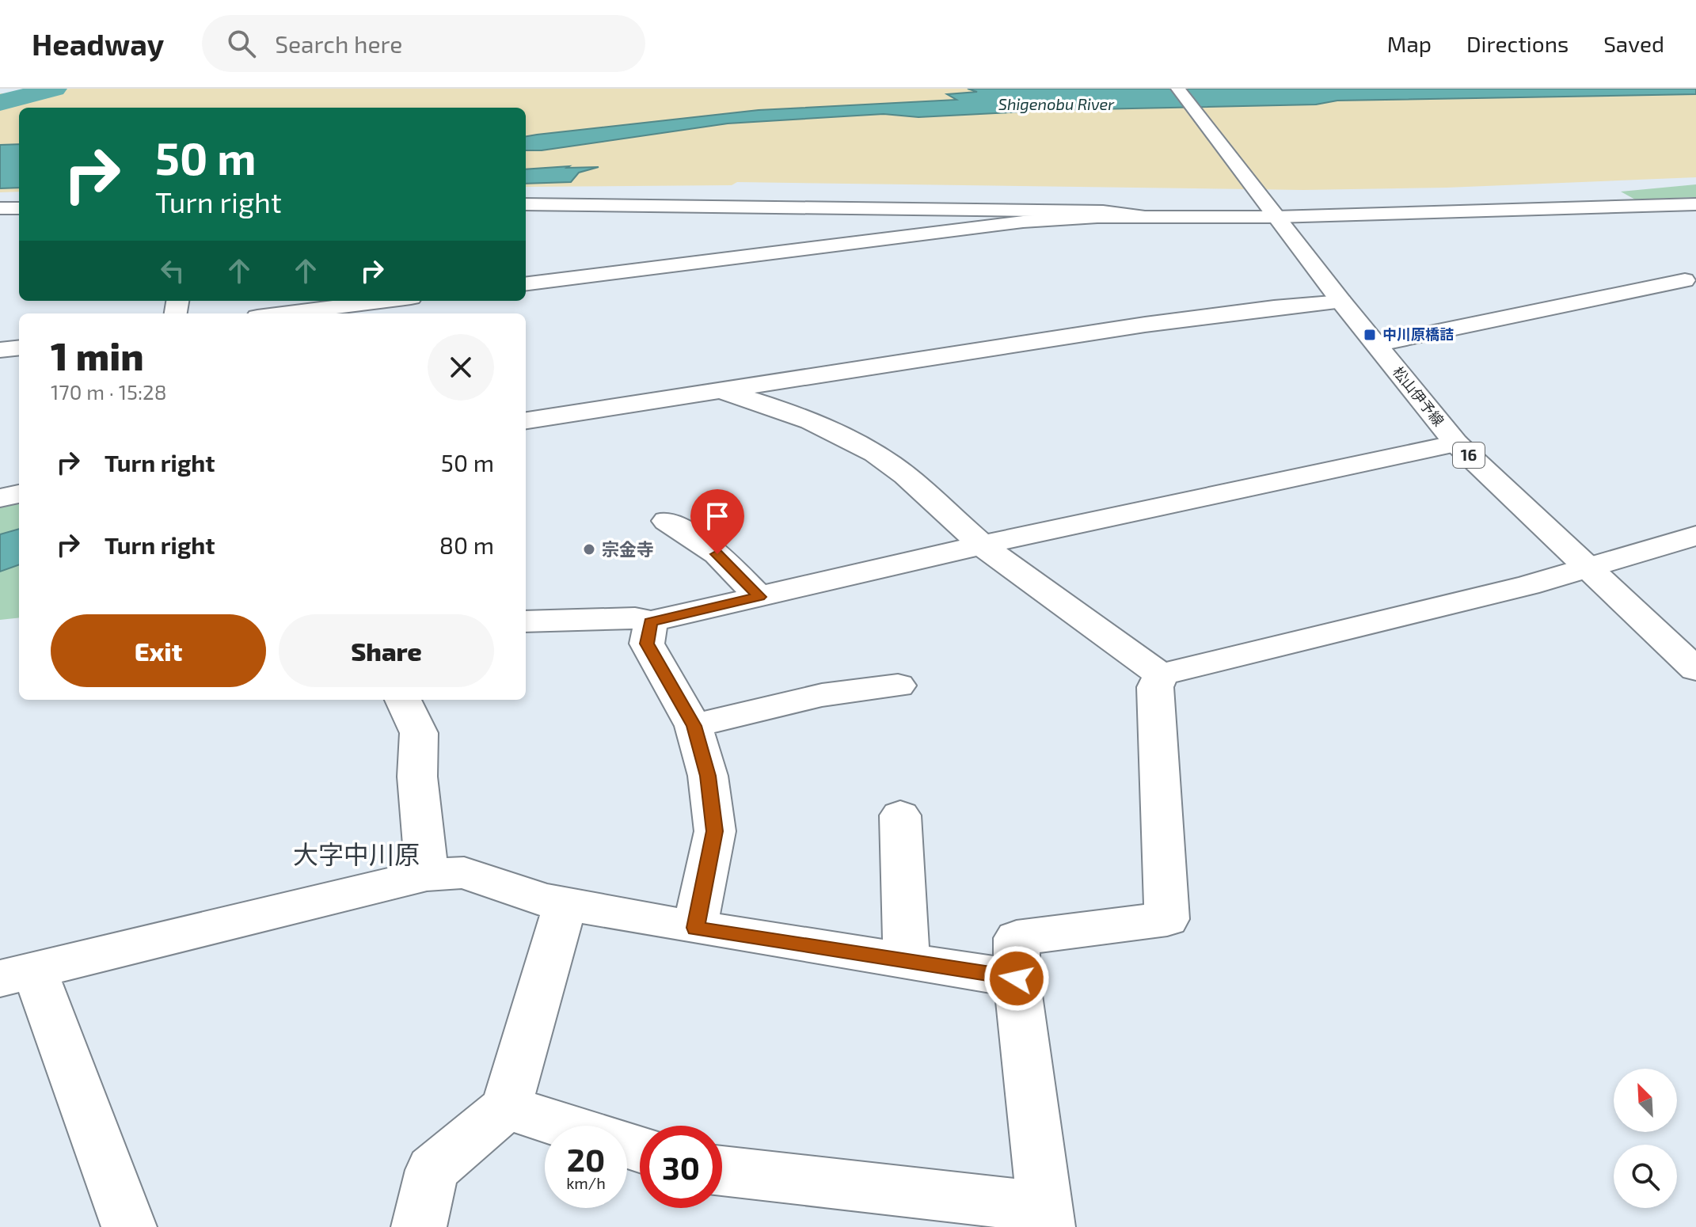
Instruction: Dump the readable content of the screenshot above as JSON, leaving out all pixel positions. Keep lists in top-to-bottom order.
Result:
{
  "streets": {
    "street": ["松山伊予線", "16"]
  },
  "districts": ["大字中川原"],
  "water": ["Shigenobu River"],
  "places": {
    "transit": ["中川原橋詰"],
    "other": ["宗金寺"]
  },
  "north": "top left",
  "page": {
    "header": "Headway",
    "search": "Search here",
    "nav": ["Map", "Directions", "Saved"],
    "turn": ["50 m", "Turn right"],
    "heading": ["1 min", "170 m · 15:28"],
    "list": [
      {
        "name": "Turn right",
        "value": "50 m"
      },
      {
        "name": "Turn right",
        "value": "80 m"
      }
    ],
    "buttons": ["Exit", "Share"],
    "speed": "20 km/h",
    "limit": "30"
  }
}
